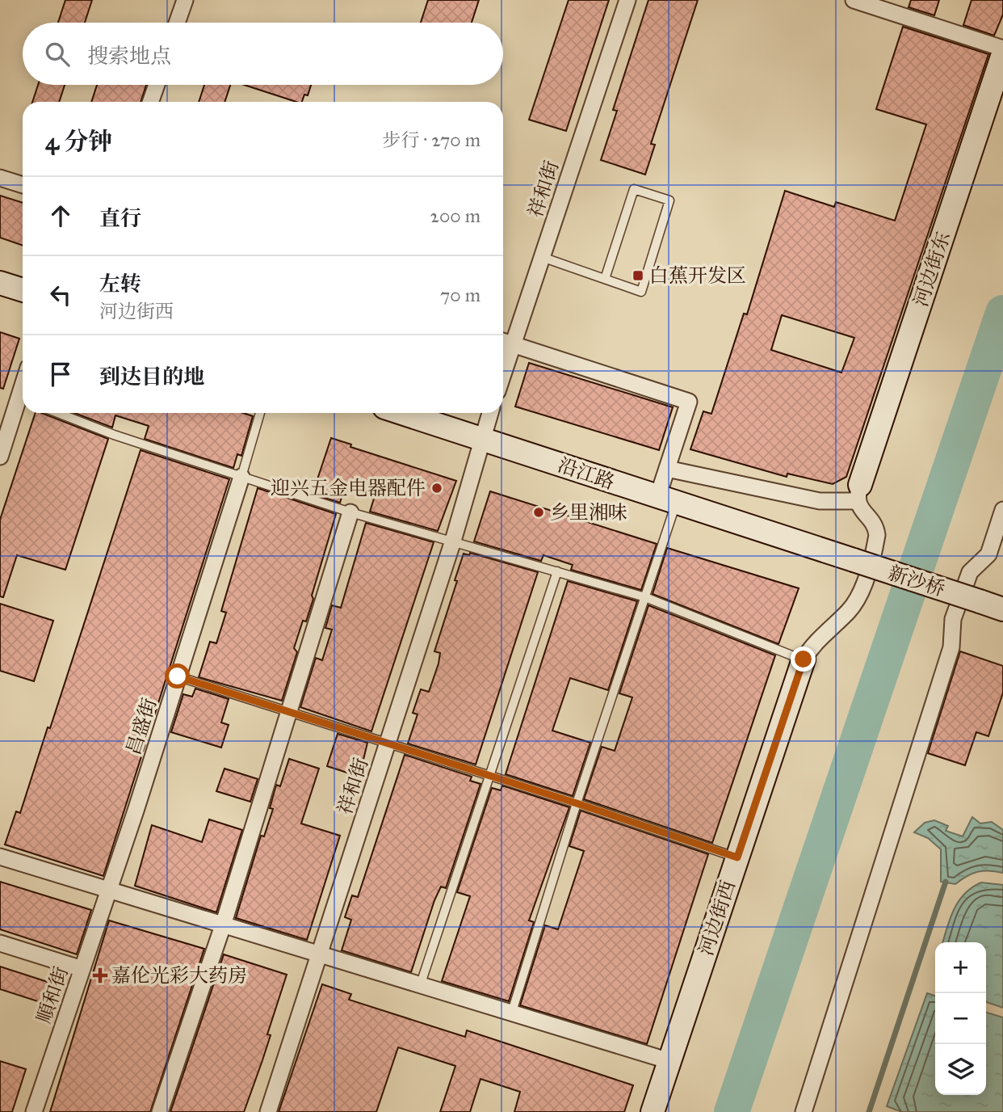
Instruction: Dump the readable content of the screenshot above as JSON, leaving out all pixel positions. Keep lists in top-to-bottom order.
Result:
{
  "streets": {
    "street": [
      "祥和街",
      "河边街东",
      "沿江路",
      "新沙桥",
      "昌盛街",
      "河边街西",
      "順和街"
    ]
  },
  "crossings": [
    ["祥和街", "沿江路"],
    ["沿江路", "新沙桥"],
    ["昌盛街", "順和街"]
  ],
  "places": {
    "transit": ["白蕉开发区"],
    "other": ["迎兴五金电器配件", "乡里湘味"],
    "health": ["嘉伦光彩大药房"]
  },
  "page": {
    "search": "搜索地点",
    "heading": ["4 分钟", "步行 · 270 m"],
    "list": [
      ["直行", "200 m"],
      ["左转", "河边街西", "70 m"],
      "到达目的地"
    ],
    "map_buttons": ["+", "−"]
  }
}
